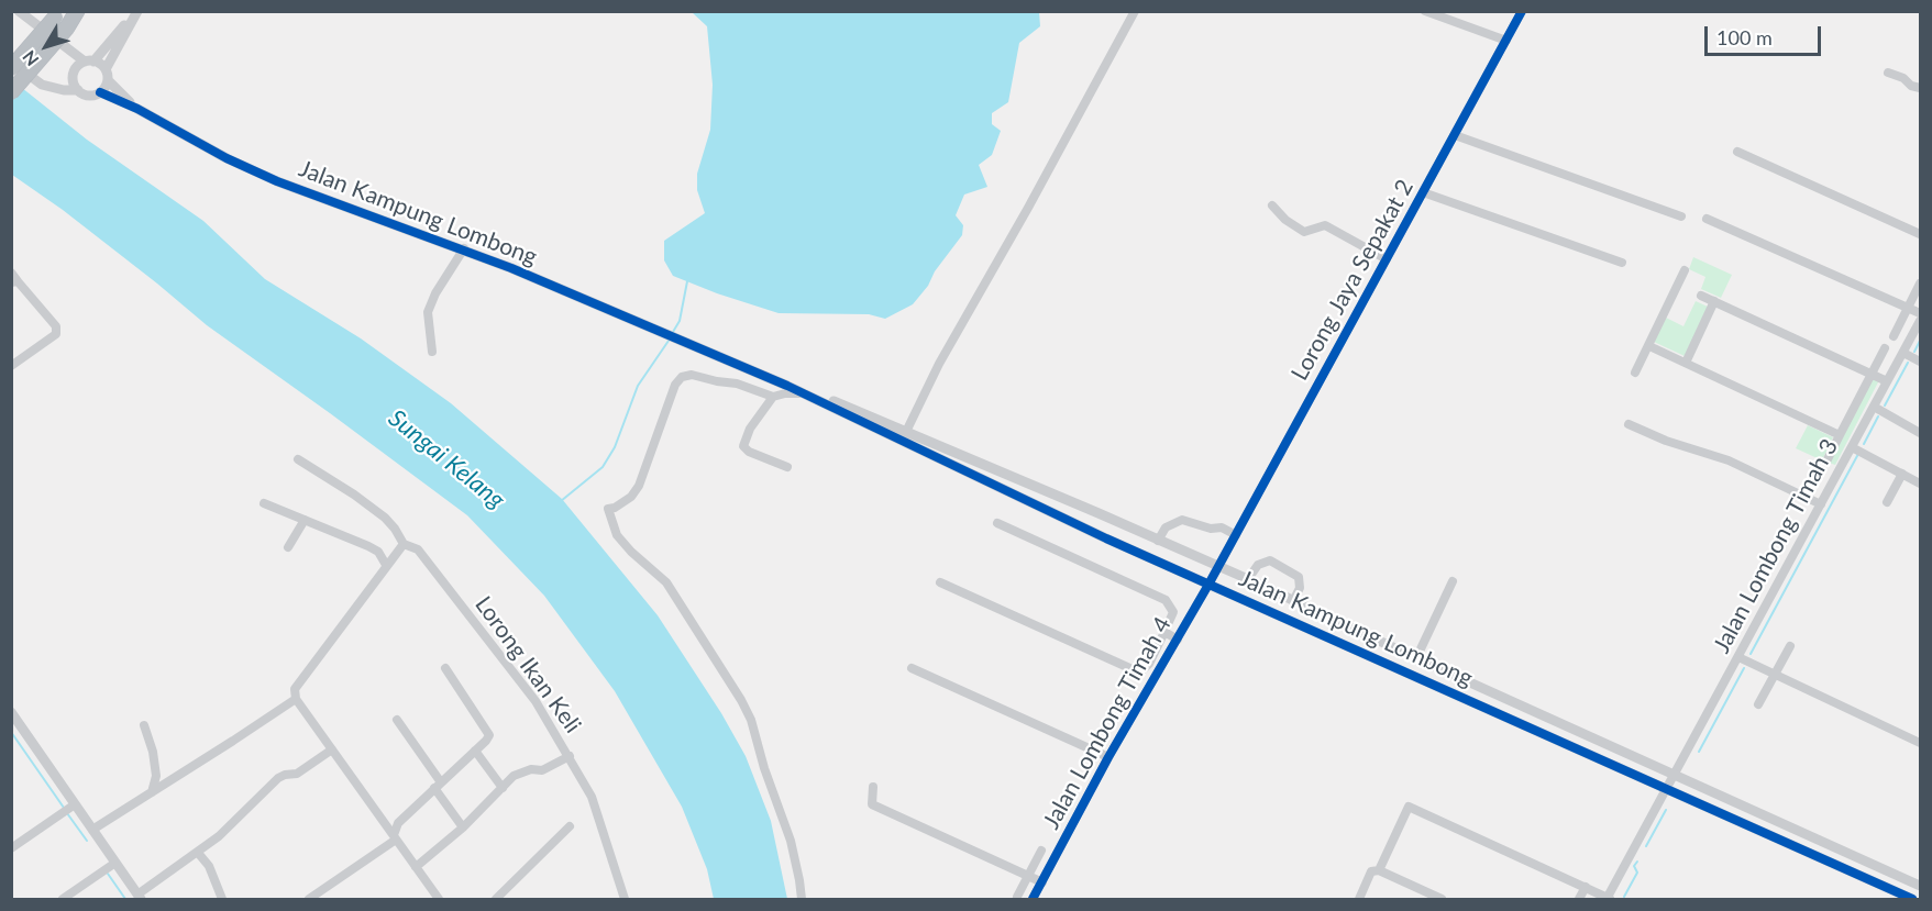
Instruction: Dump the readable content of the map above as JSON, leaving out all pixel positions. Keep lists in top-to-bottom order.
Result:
{
  "streets": {
    "street": [
      "Jalan Kampung Lombong",
      "Lorong Jaya Sepakat 2",
      "Jalan Lombong Timah 3",
      "Lorong Ikan Keli",
      "Jalan Lombong Timah 4"
    ]
  },
  "crossings": [
    ["Jalan Kampung Lombong", "Lorong Jaya Sepakat 2"],
    ["Jalan Kampung Lombong", "Jalan Lombong Timah 3"],
    ["Jalan Kampung Lombong", "Jalan Lombong Timah 4"],
    ["Lorong Jaya Sepakat 2", "Jalan Lombong Timah 4"]
  ],
  "water": ["Sungai Kelang"],
  "scale_bar": "100 m",
  "north": "bottom left"
}
